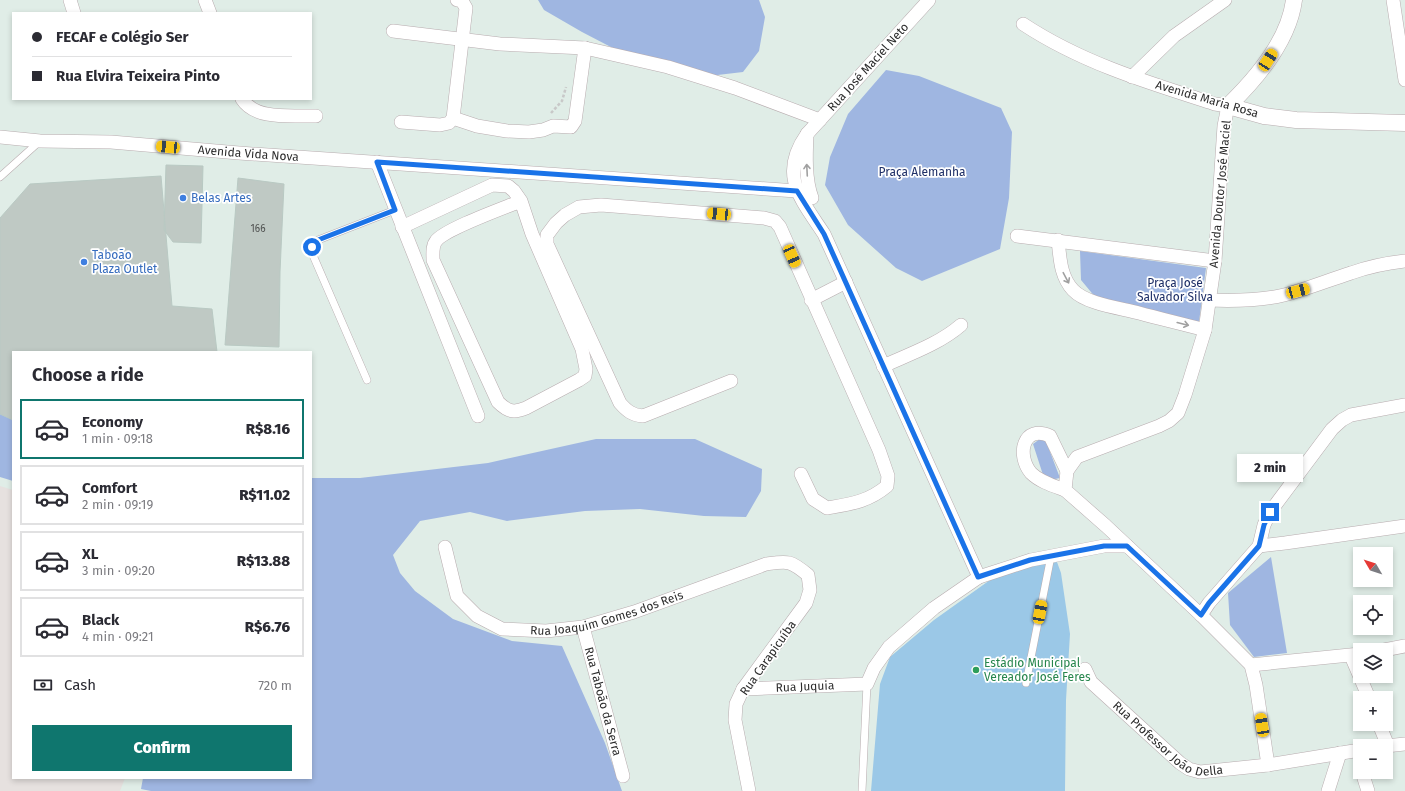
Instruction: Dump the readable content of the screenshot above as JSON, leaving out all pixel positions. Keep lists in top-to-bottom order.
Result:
{
  "streets": {
    "street": [
      "Rua José Maciel Neto",
      "Avenida Maria Rosa",
      "Avenida Vida Nova",
      "Avenida Doutor José Maciel",
      "Rua Joaquim Gomes dos Reis",
      "Rua Carapicuíba",
      "Rua Juquia",
      "Rua Taboão da Serra",
      "Rua Professor João Della"
    ]
  },
  "crossings": [
    ["Rua José Maciel Neto", "Avenida Vida Nova"],
    ["Avenida Maria Rosa", "Avenida Doutor José Maciel"],
    ["Rua Joaquim Gomes dos Reis", "Rua Carapicuíba"],
    ["Rua Joaquim Gomes dos Reis", "Rua Taboão da Serra"],
    ["Rua Carapicuíba", "Rua Juquia"]
  ],
  "parks": ["Praça Alemanha", "Praça José Salvador Silva"],
  "places": ["Belas Artes", "Taboão Plaza Outlet", "Estádio Municipal Vereador José Feres"],
  "house_numbers": ["166"],
  "north": "top left",
  "page": {
    "banner": ["FECAF e Colégio Ser", "Rua Elvira Teixeira Pinto"],
    "heading": "Choose a ride",
    "list": [
      {
        "name": "Economy",
        "note": "1 min · 09:18",
        "value": "R$8.16"
      },
      {
        "name": "Comfort",
        "note": "2 min · 09:19",
        "value": "R$11.02"
      },
      {
        "name": "XL",
        "note": "3 min · 09:20",
        "value": "R$13.88"
      },
      {
        "name": "Black",
        "note": "4 min · 09:21",
        "value": "R$6.76"
      }
    ],
    "bubble": "2 min",
    "map_buttons": ["+", "−"],
    "pay": ["Cash", "720 m"],
    "buttons": "Confirm"
  }
}
